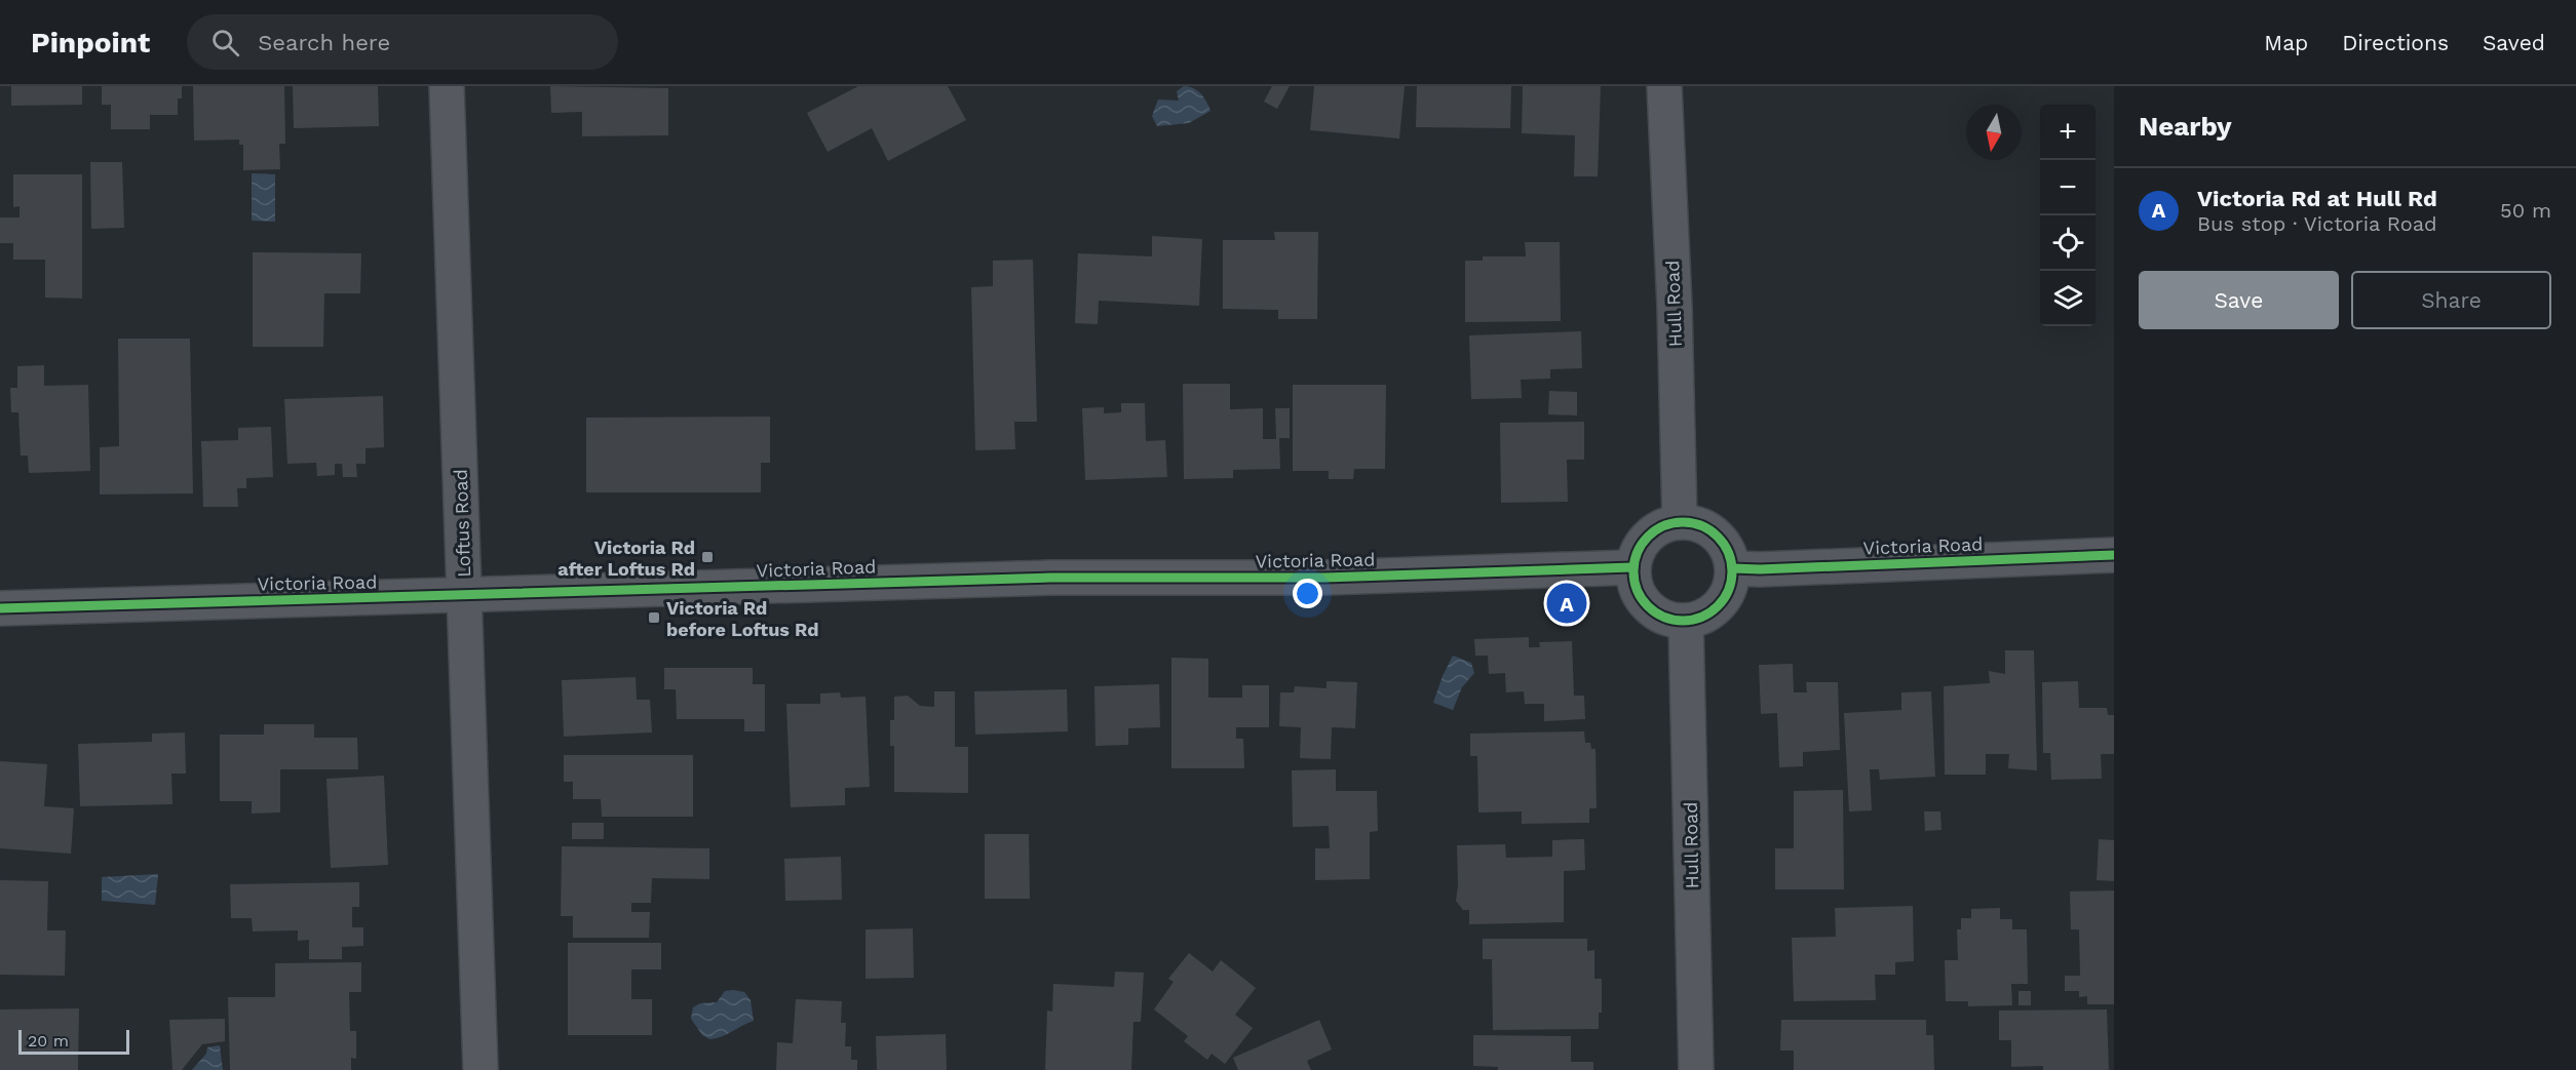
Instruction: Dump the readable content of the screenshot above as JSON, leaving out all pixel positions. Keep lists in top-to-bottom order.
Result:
{
  "streets": {
    "street": ["Hull Road", "Loftus Road", "Victoria Road"]
  },
  "crossings": [
    ["Hull Road", "Victoria Road"],
    ["Loftus Road", "Victoria Road"]
  ],
  "places": {
    "transit": ["Victoria Rd after Loftus Rd", "Victoria Rd before Loftus Rd"]
  },
  "scale_bar": "20 m",
  "north": "bottom",
  "page": {
    "header": "Pinpoint",
    "search": "Search here",
    "nav": ["Map", "Directions", "Saved"],
    "heading": "Nearby",
    "map_buttons": ["+", "−"],
    "list": [
      {
        "mark": "A",
        "name": "Victoria Rd at Hull Rd",
        "note": "Bus stop · Victoria Road",
        "value": "50 m"
      }
    ],
    "buttons": ["Save", "Share"],
    "pins": "A",
    "scale": "20 m"
  }
}
